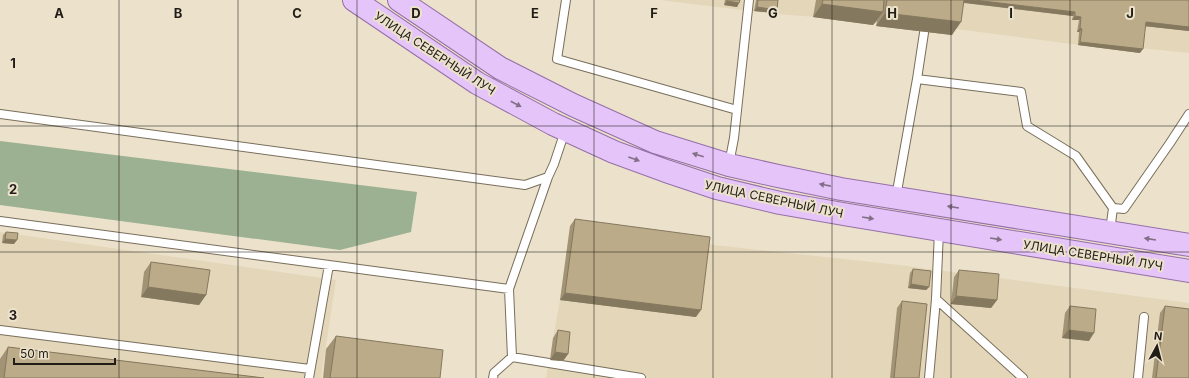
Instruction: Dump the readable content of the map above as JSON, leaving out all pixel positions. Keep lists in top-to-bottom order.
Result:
{
  "streets": {
    "main road": ["УЛИЦА СЕВЕРНЫЙ ЛУЧ"]
  },
  "scale_bar": "50 m",
  "north": "top",
  "grid": {
    "columns": [
      "A",
      "B",
      "C",
      "D",
      "E",
      "F",
      "G",
      "H",
      "I",
      "J"
    ],
    "rows": ["1", "2", "3"]
  }
}
